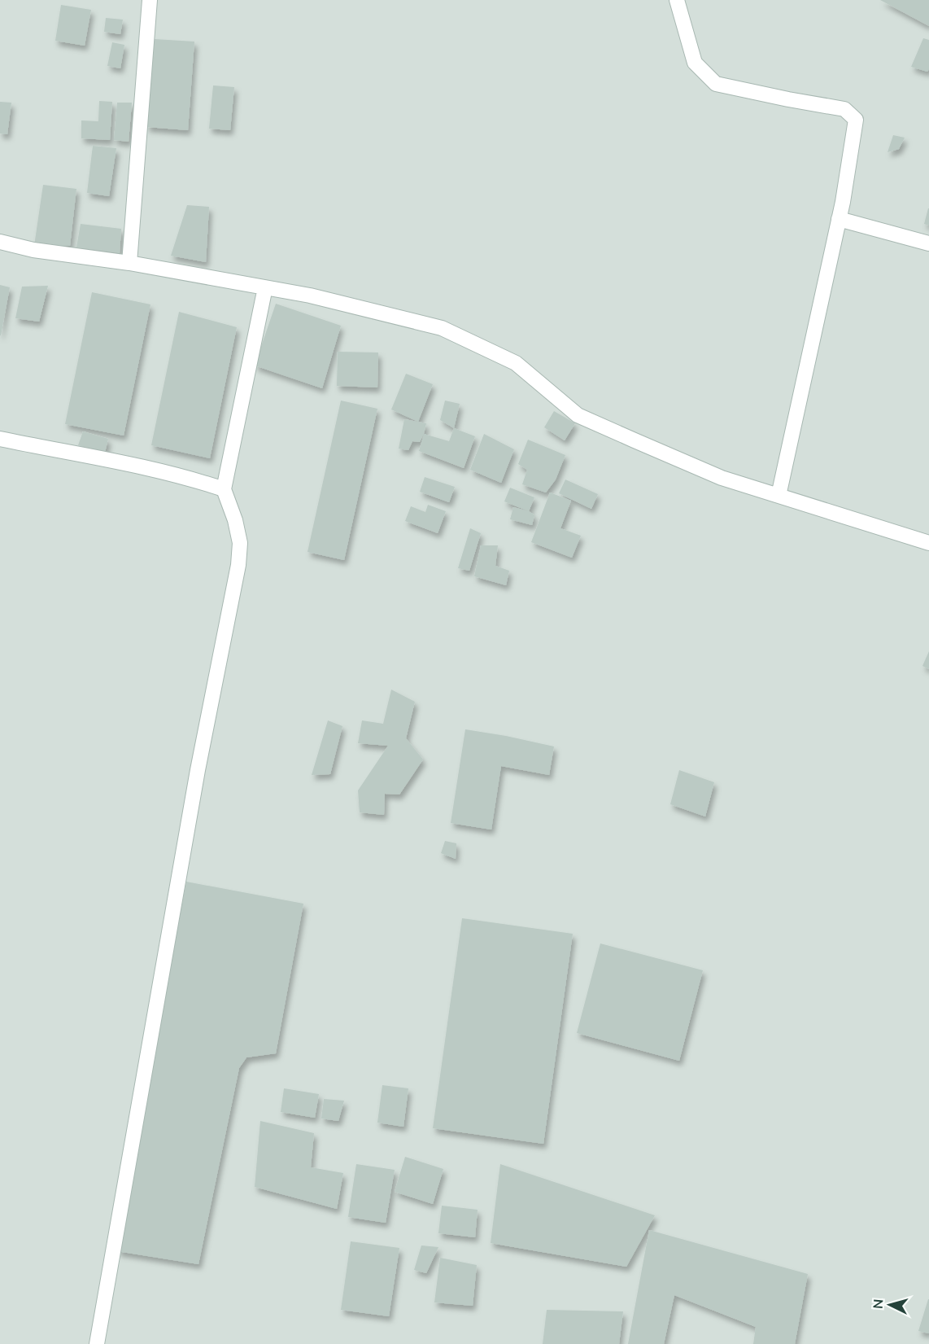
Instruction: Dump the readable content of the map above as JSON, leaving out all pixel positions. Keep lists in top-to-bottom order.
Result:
{
  "north": "left"
}
